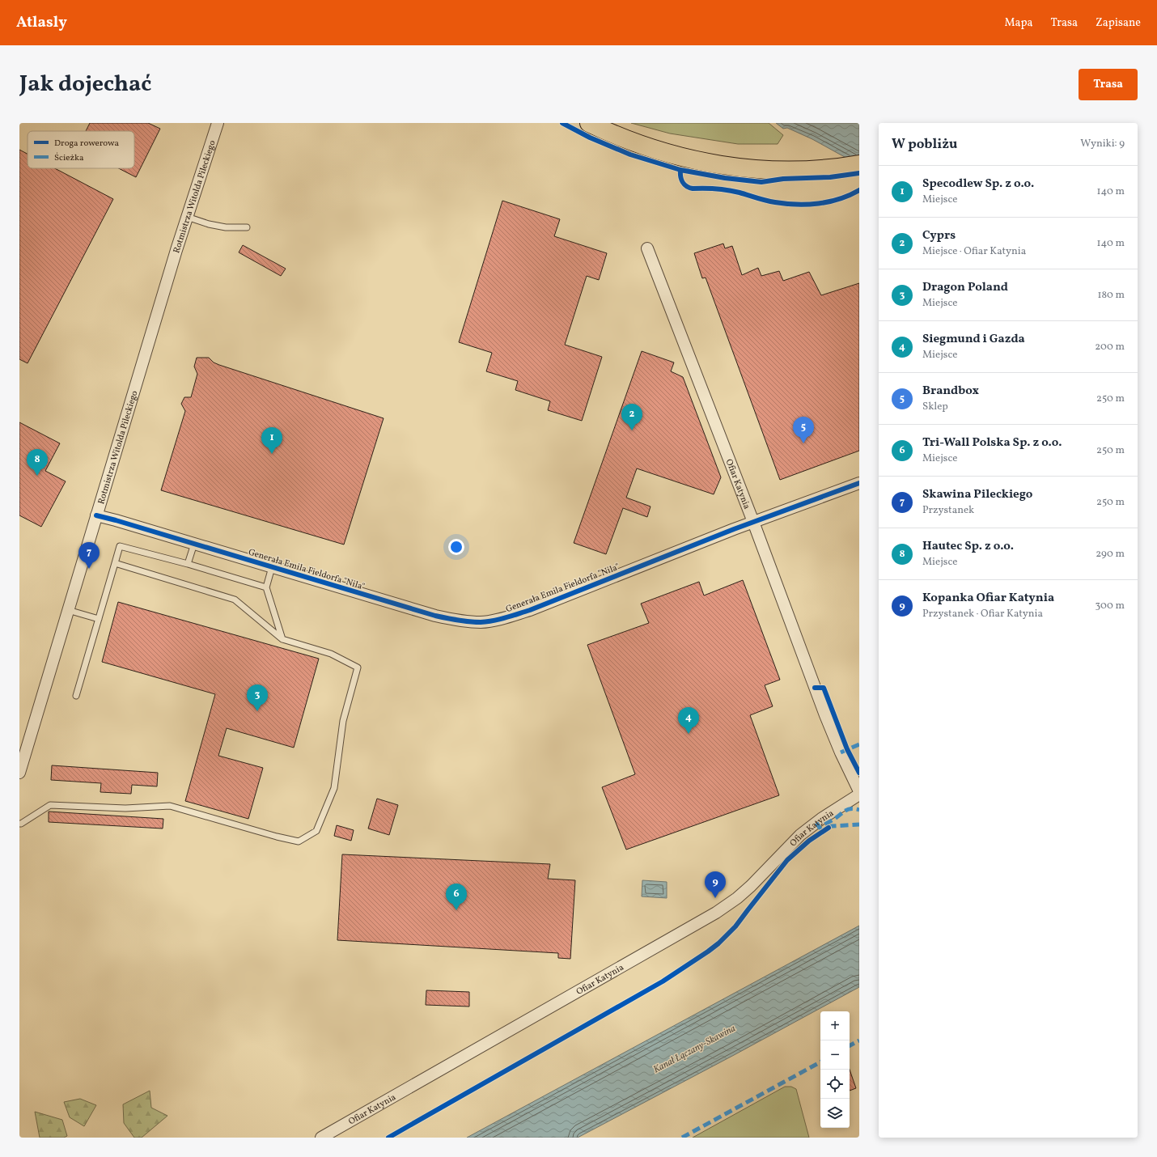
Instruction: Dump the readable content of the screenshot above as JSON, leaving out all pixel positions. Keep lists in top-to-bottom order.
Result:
{
  "streets": {
    "street": ["Rotmistrza Witolda Pileckiego", "Ofiar Katynia", "Generała Emila Fieldorfa \"Nila\""]
  },
  "crossings": [
    ["Rotmistrza Witolda Pileckiego", "Generała Emila Fieldorfa \"Nila\""],
    ["Ofiar Katynia", "Generała Emila Fieldorfa \"Nila\""]
  ],
  "water": ["Kanał Łączany-Skawina"],
  "legend": ["Droga rowerowa", "Ścieżka"],
  "page": {
    "header": "Atlasly",
    "nav": ["Mapa", "Trasa", "Zapisane"],
    "title": "Jak dojechać",
    "buttons": "Trasa",
    "heading": ["W pobliżu", "Wyniki: 9"],
    "list": [
      {
        "mark": "1",
        "name": "Specodlew Sp. z o.o.",
        "note": "Miejsce",
        "value": "140 m"
      },
      {
        "mark": "2",
        "name": "Cyprs",
        "note": "Miejsce · Ofiar Katynia",
        "value": "140 m"
      },
      {
        "mark": "3",
        "name": "Dragon Poland",
        "note": "Miejsce",
        "value": "180 m"
      },
      {
        "mark": "4",
        "name": "Siegmund i Gazda",
        "note": "Miejsce",
        "value": "200 m"
      },
      {
        "mark": "5",
        "name": "Brandbox",
        "note": "Sklep",
        "value": "250 m"
      },
      {
        "mark": "6",
        "name": "Tri-Wall Polska Sp. z o.o.",
        "note": "Miejsce",
        "value": "250 m"
      },
      {
        "mark": "7",
        "name": "Skawina Pileckiego",
        "note": "Przystanek",
        "value": "250 m"
      },
      {
        "mark": "8",
        "name": "Hautec Sp. z o.o.",
        "note": "Miejsce",
        "value": "290 m"
      },
      {
        "mark": "9",
        "name": "Kopanka Ofiar Katynia",
        "note": "Przystanek · Ofiar Katynia",
        "value": "300 m"
      }
    ],
    "pins": [
      "2",
      "5",
      "1",
      "8",
      "7",
      "3",
      "4",
      "9",
      "6"
    ],
    "map_buttons": ["+", "−"]
  }
}
